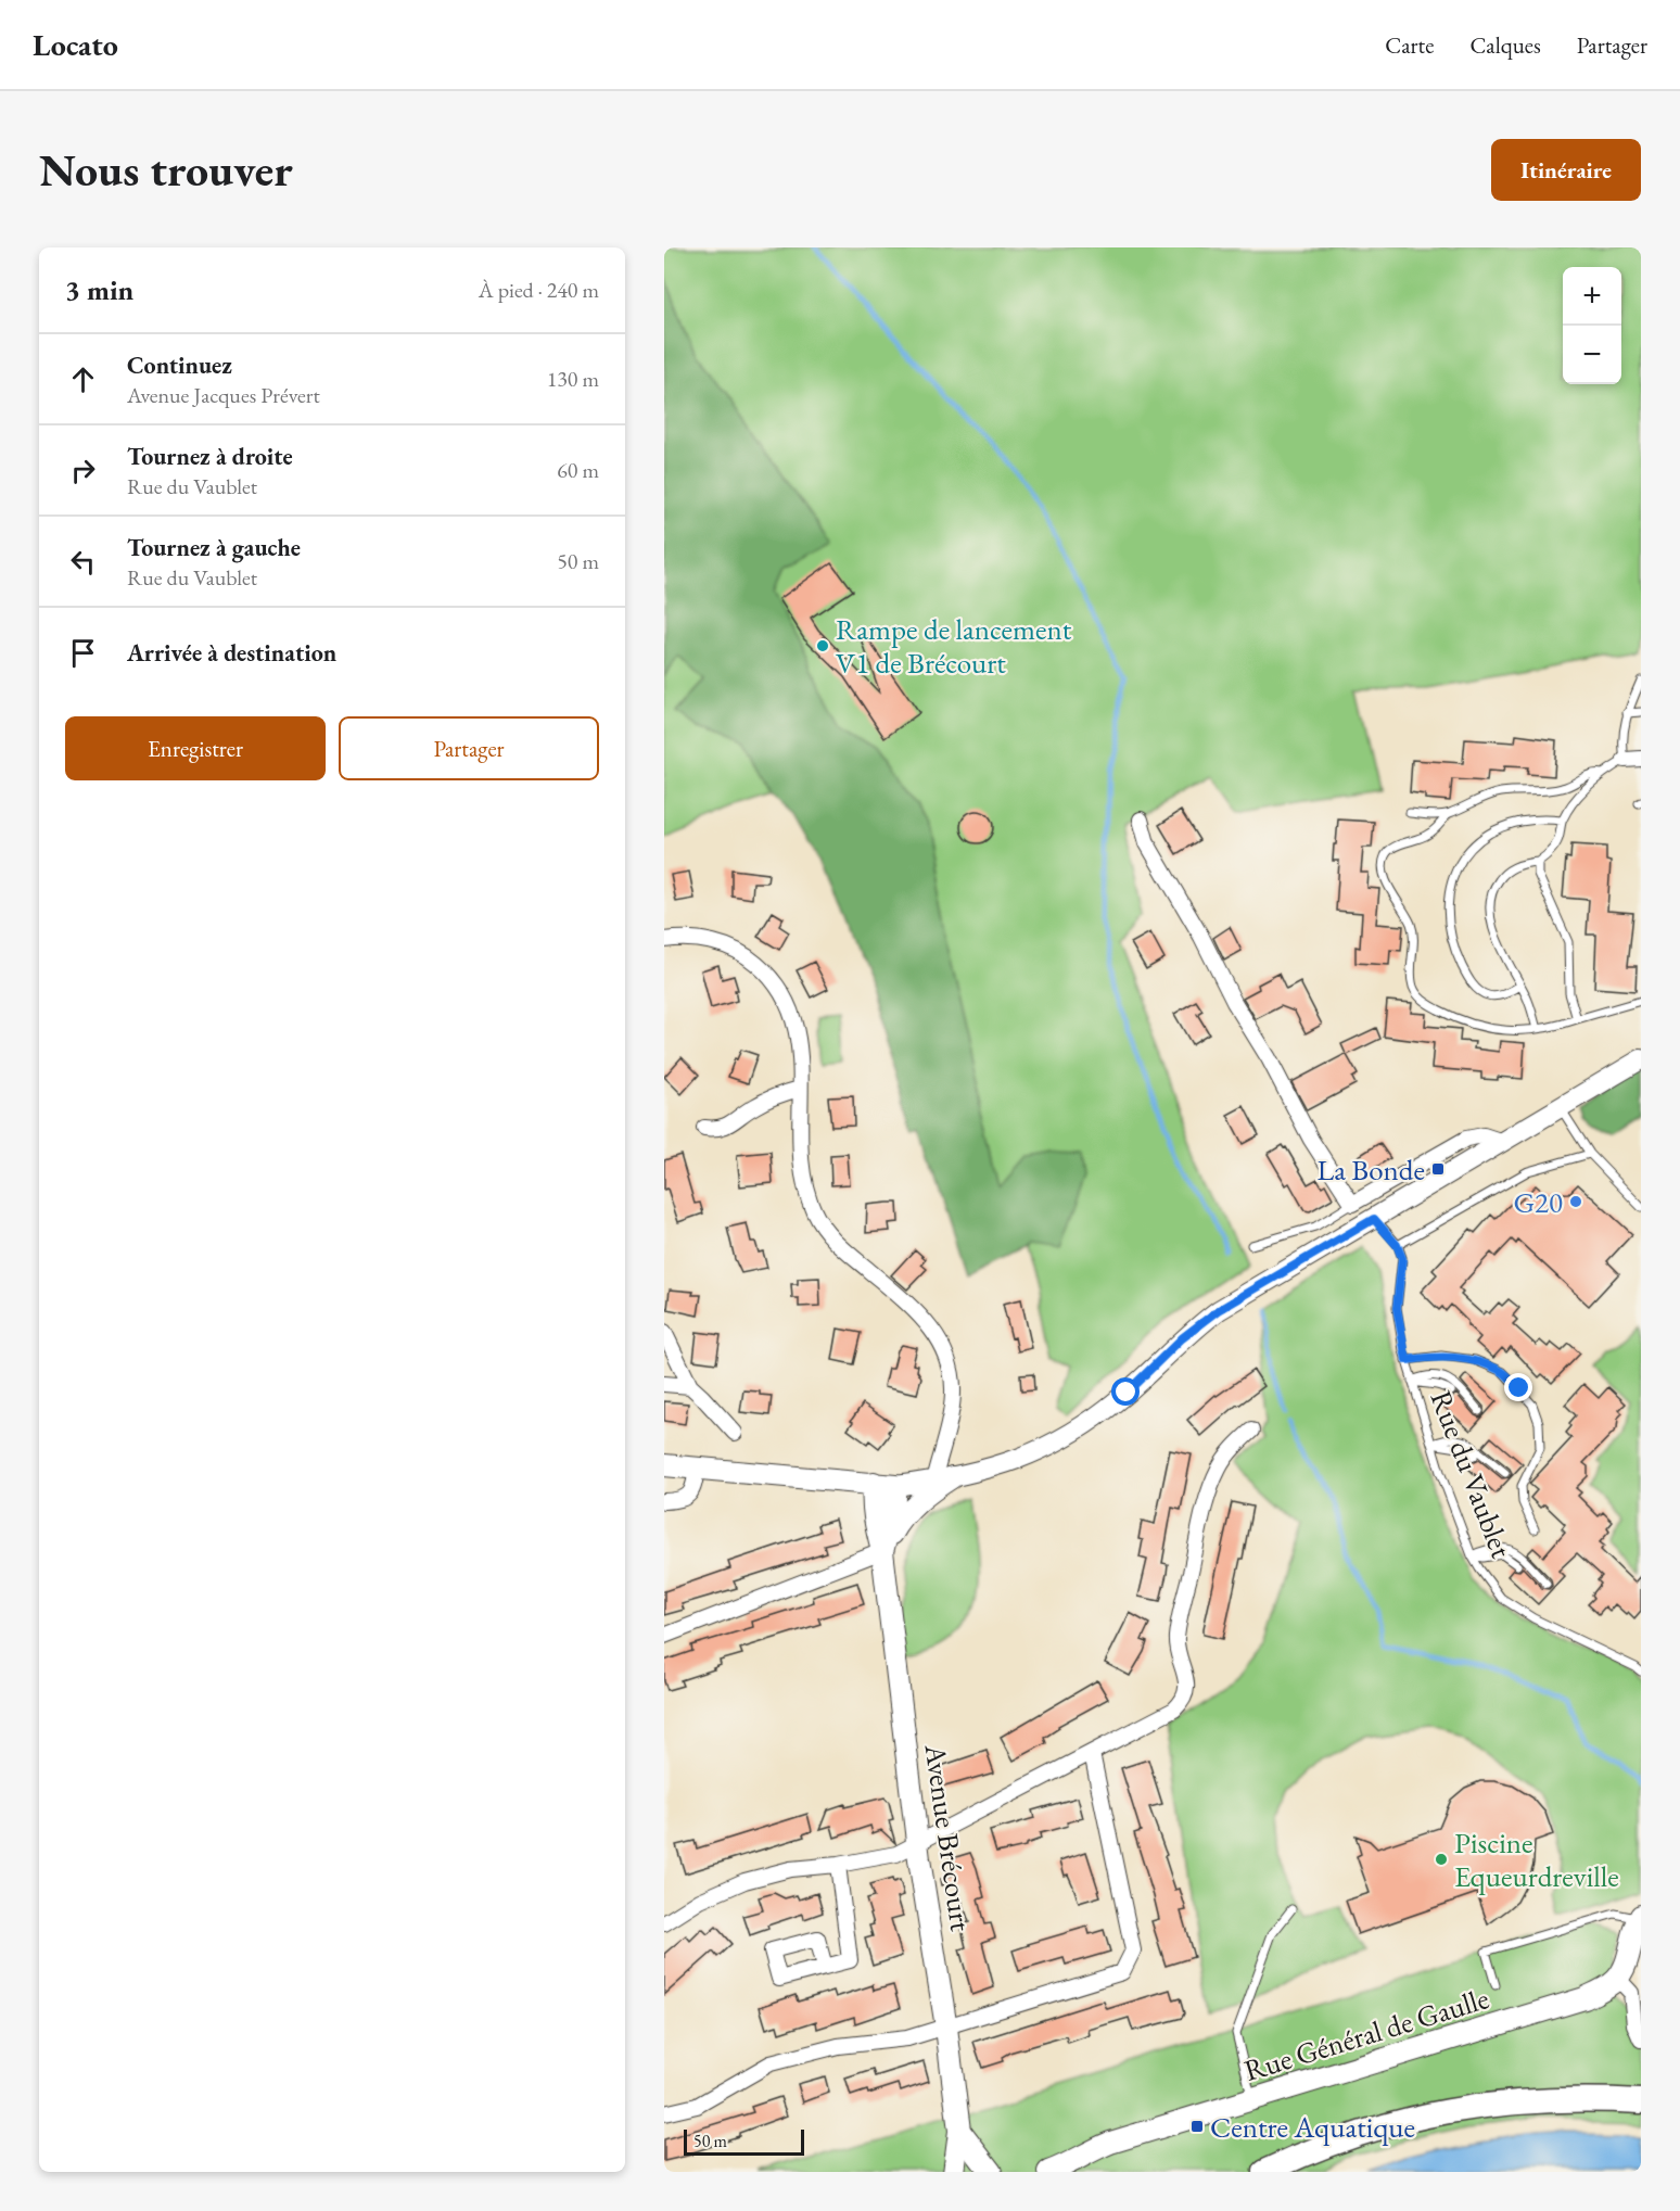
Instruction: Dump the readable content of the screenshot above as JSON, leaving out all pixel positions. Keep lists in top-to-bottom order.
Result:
{
  "streets": {
    "main road": ["Avenue Brécourt", "Rue Général de Gaulle"],
    "lane": ["Rue du Vaublet"]
  },
  "places": {
    "other": ["Rampe de lancement V1 de Brécourt", "G20", "Piscine Equeurdreville"],
    "transit": ["La Bonde", "Centre Aquatique"]
  },
  "scale_bar": "50 m",
  "page": {
    "header": "Locato",
    "nav": ["Carte", "Calques", "Partager"],
    "buttons": [
      "Itinéraire",
      ["Enregistrer", "Partager"]
    ],
    "title": "Nous trouver",
    "heading": ["3 min", "À pied · 240 m"],
    "map_buttons": ["+", "−"],
    "list": [
      ["Continuez", "Avenue Jacques Prévert", "130 m"],
      ["Tournez à droite", "Rue du Vaublet", "60 m"],
      ["Tournez à gauche", "Rue du Vaublet", "50 m"],
      "Arrivée à destination"
    ],
    "scale": "50 m"
  }
}
